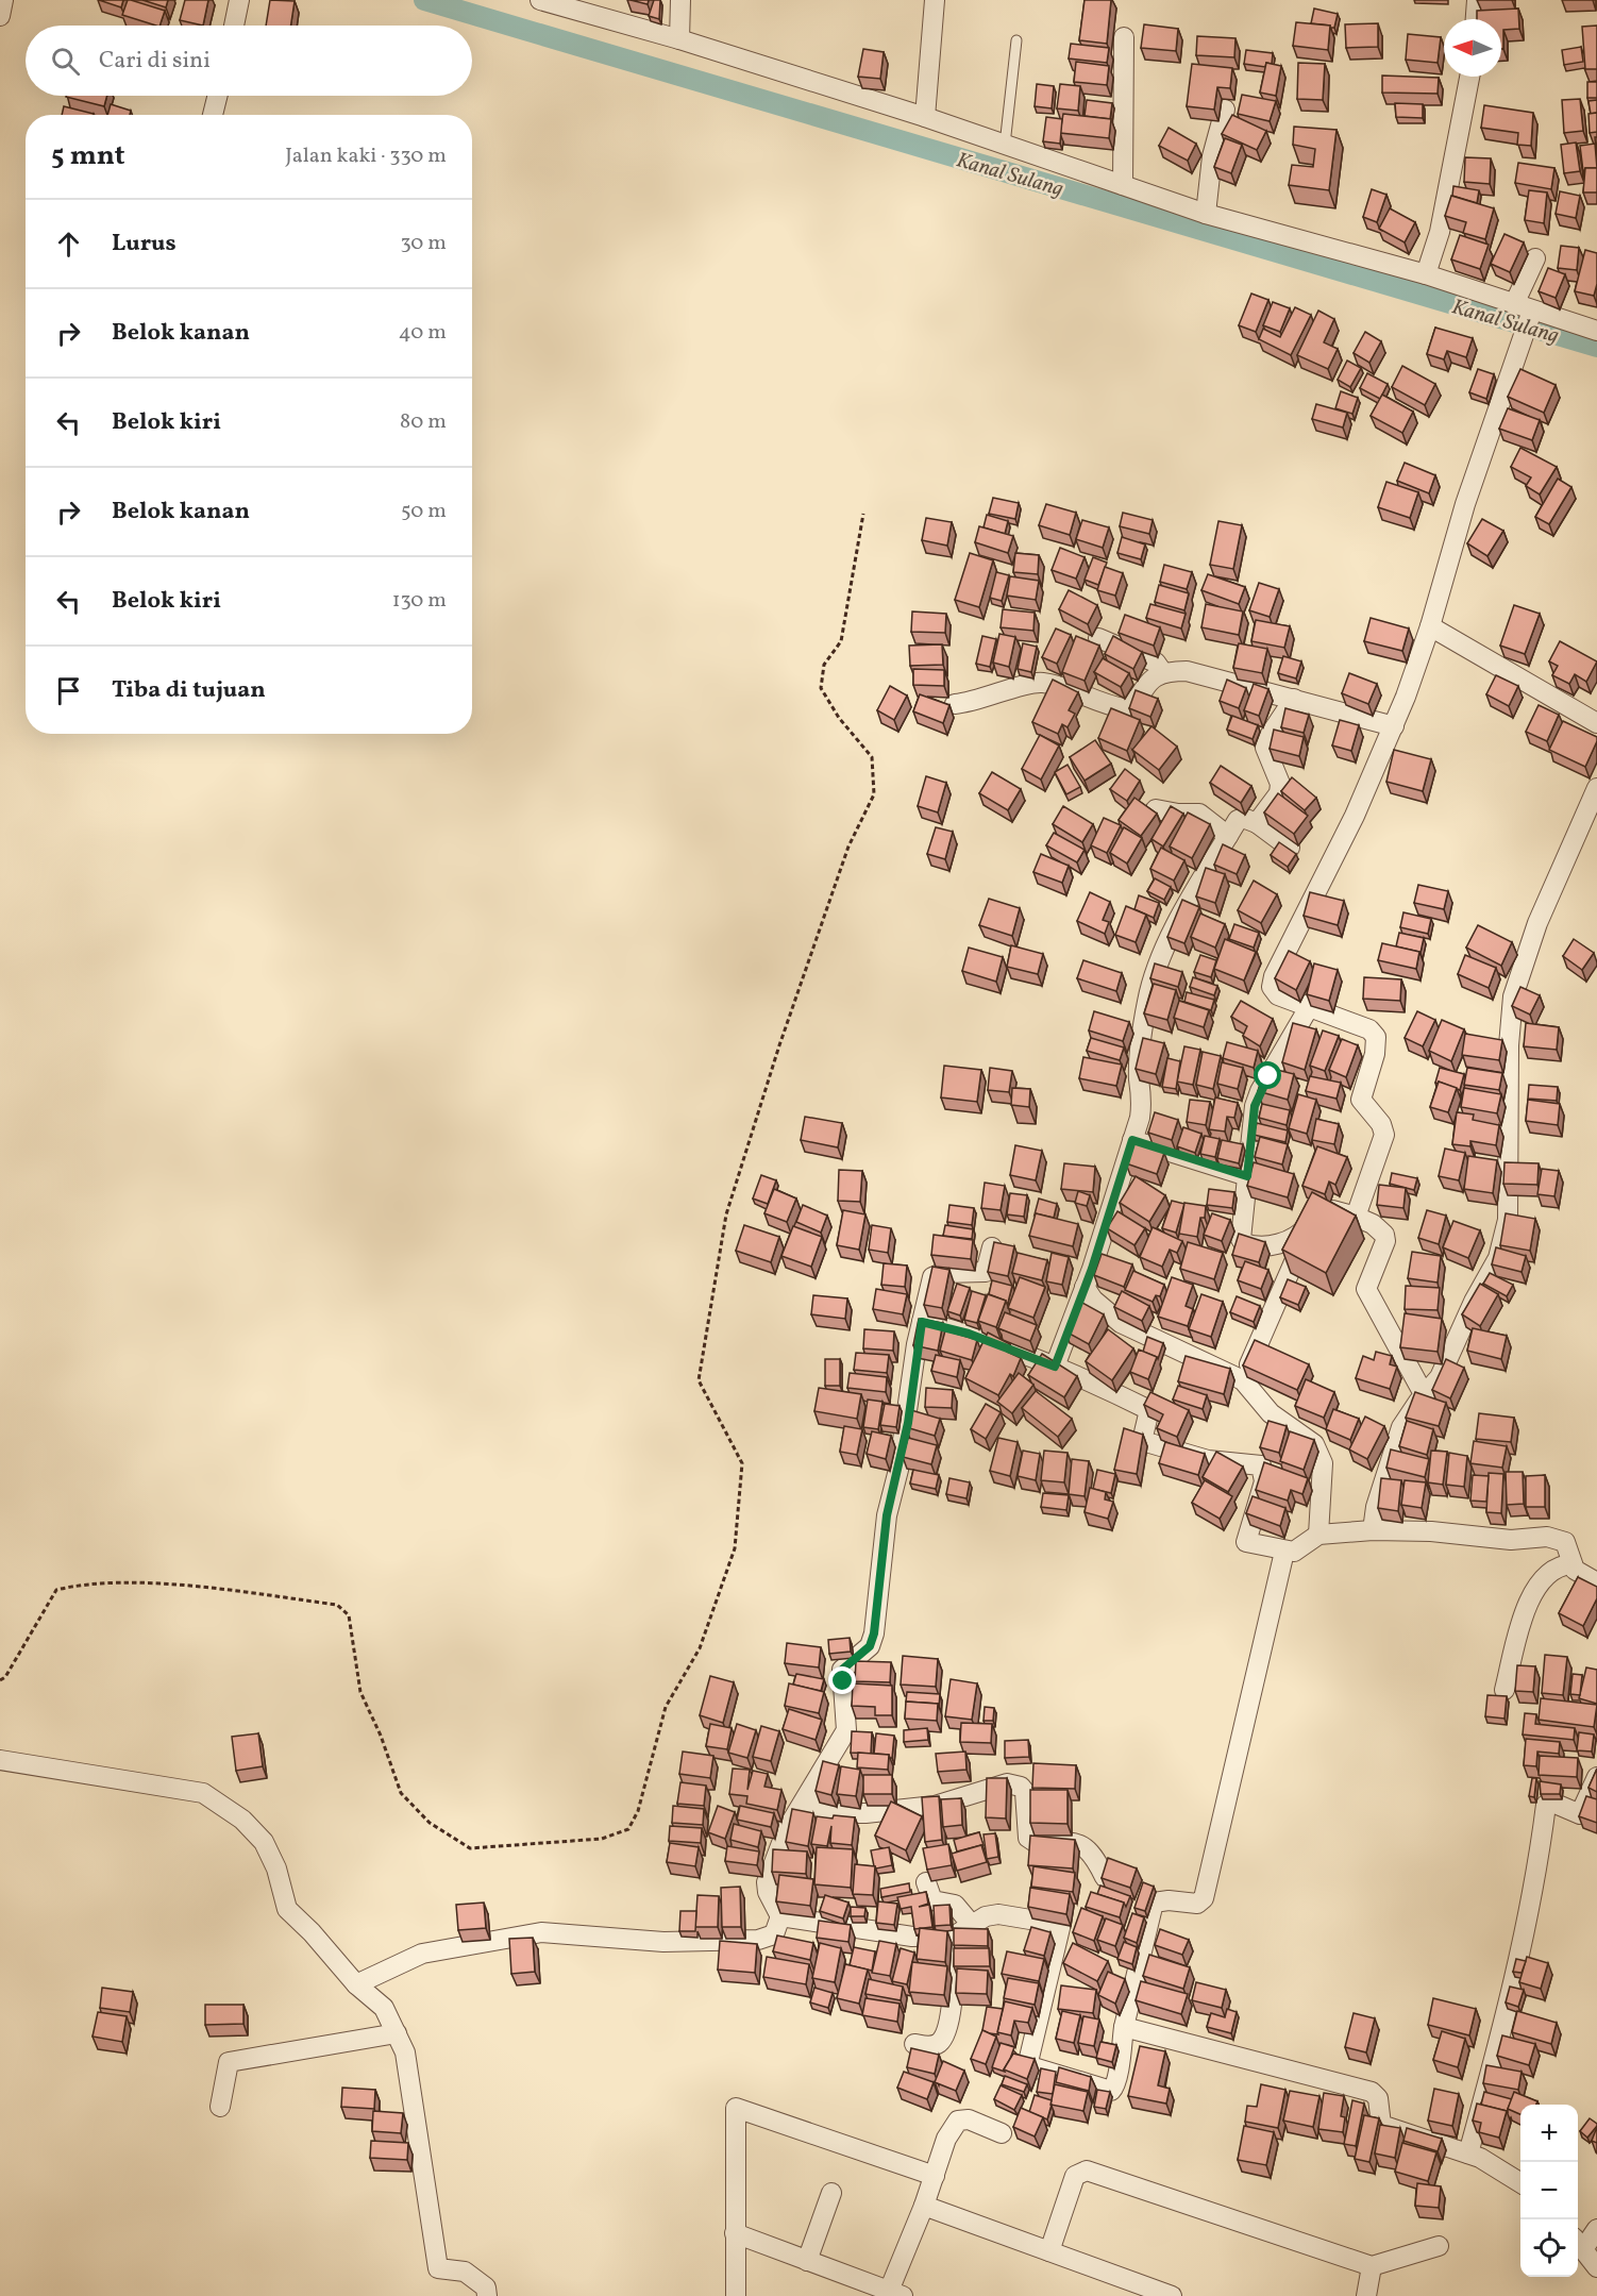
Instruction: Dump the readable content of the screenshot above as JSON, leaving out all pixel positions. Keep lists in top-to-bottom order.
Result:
{
  "water": ["Kanal Sulang"],
  "north": "left",
  "page": {
    "search": "Cari di sini",
    "heading": ["5 mnt", "Jalan kaki · 330 m"],
    "list": [
      ["Lurus", "30 m"],
      ["Belok kanan", "40 m"],
      ["Belok kiri", "80 m"],
      ["Belok kanan", "50 m"],
      ["Belok kiri", "130 m"],
      "Tiba di tujuan"
    ],
    "map_buttons": ["+", "−"]
  }
}
